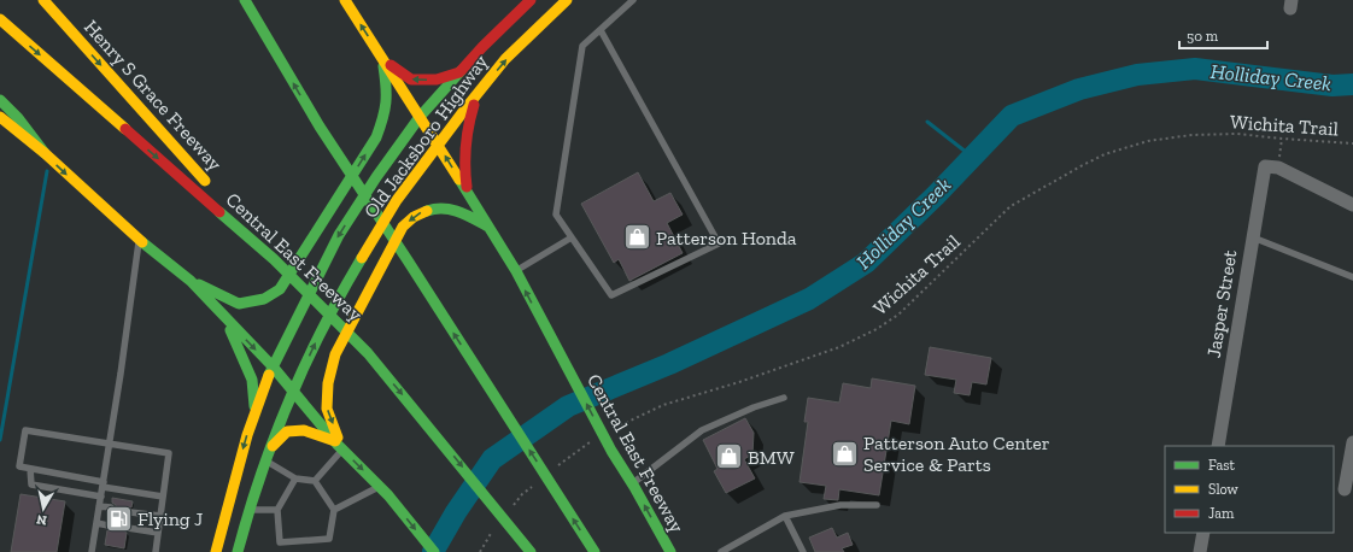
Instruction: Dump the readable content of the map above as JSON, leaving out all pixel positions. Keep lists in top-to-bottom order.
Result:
{
  "streets": {
    "main road": ["Henry S Grace Freeway", "Old Jacksboro Highway", "Central East Freeway"],
    "street": ["Jasper Street"],
    "path": ["Wichita Trail"]
  },
  "crossings": [
    ["Henry S Grace Freeway", "Central East Freeway"],
    ["Old Jacksboro Highway", "Central East Freeway"]
  ],
  "water": ["Holliday Creek"],
  "places": {
    "shop": ["Patterson Honda", "Patterson Auto Center Service & Parts", "BMW"],
    "fuel station": ["Flying J"]
  },
  "legend": ["Fast", "Slow", "Jam"],
  "scale_bar": "50 m",
  "north": "bottom"
}
